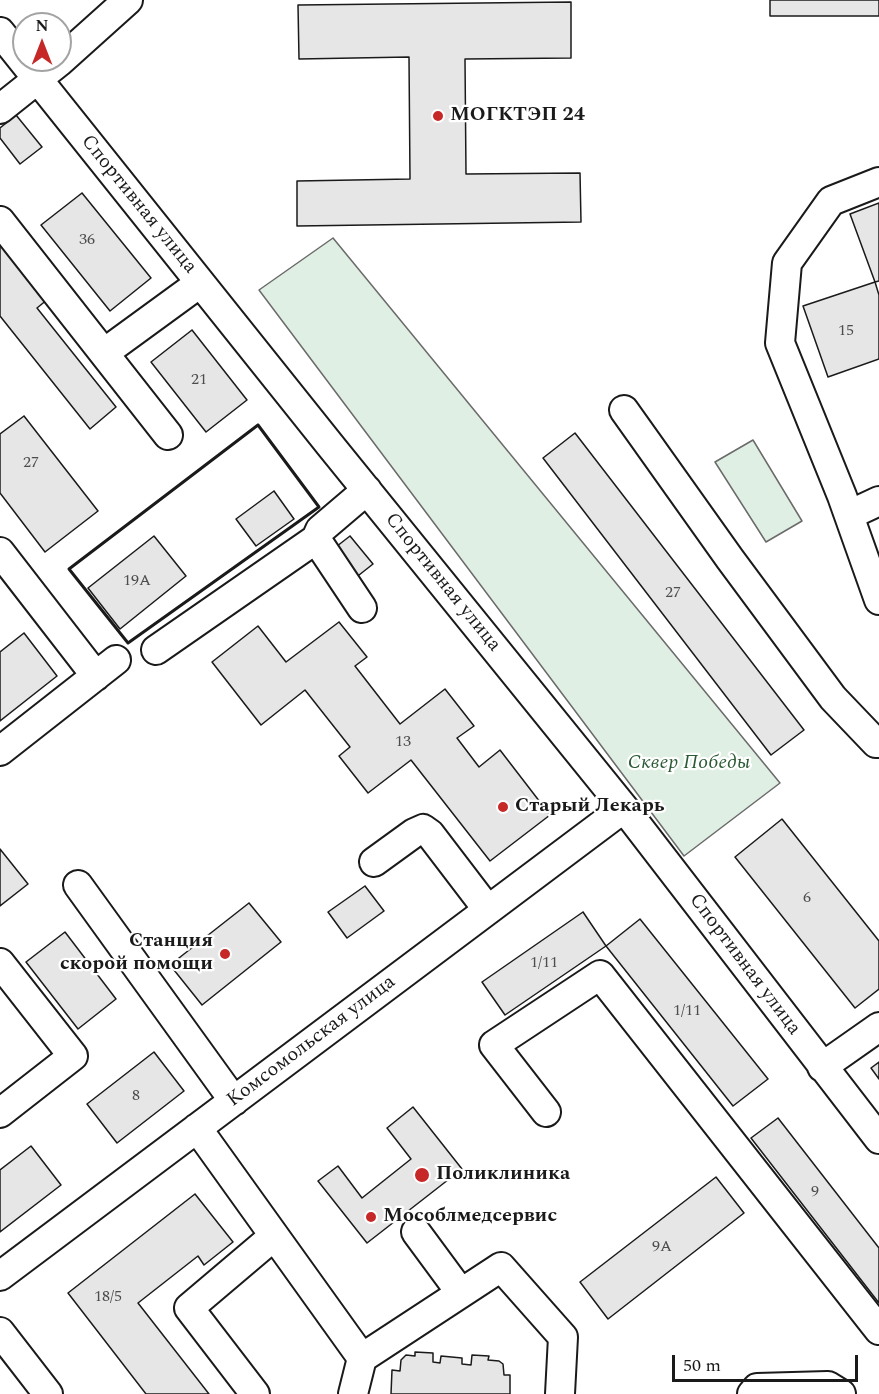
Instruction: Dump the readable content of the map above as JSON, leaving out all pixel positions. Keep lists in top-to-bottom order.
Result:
{
  "streets": {
    "street": ["Спортивная улица", "Комсомольская улица"]
  },
  "crossings": [
    ["Спортивная улица", "Комсомольская улица"]
  ],
  "parks": ["Сквер Победы"],
  "places": [
    "МОГКТЭП 24",
    "Старый Лекарь",
    "Станция скорой помощи",
    "Поликлиника",
    "Мособлмедсервис"
  ],
  "house_numbers": [
    "36",
    "15",
    "21",
    "27",
    "19А",
    "27",
    "13",
    "6",
    "1/11",
    "1/11",
    "8",
    "9",
    "9А",
    "18/5"
  ],
  "scale_bar": "50 m",
  "north": "top"
}
